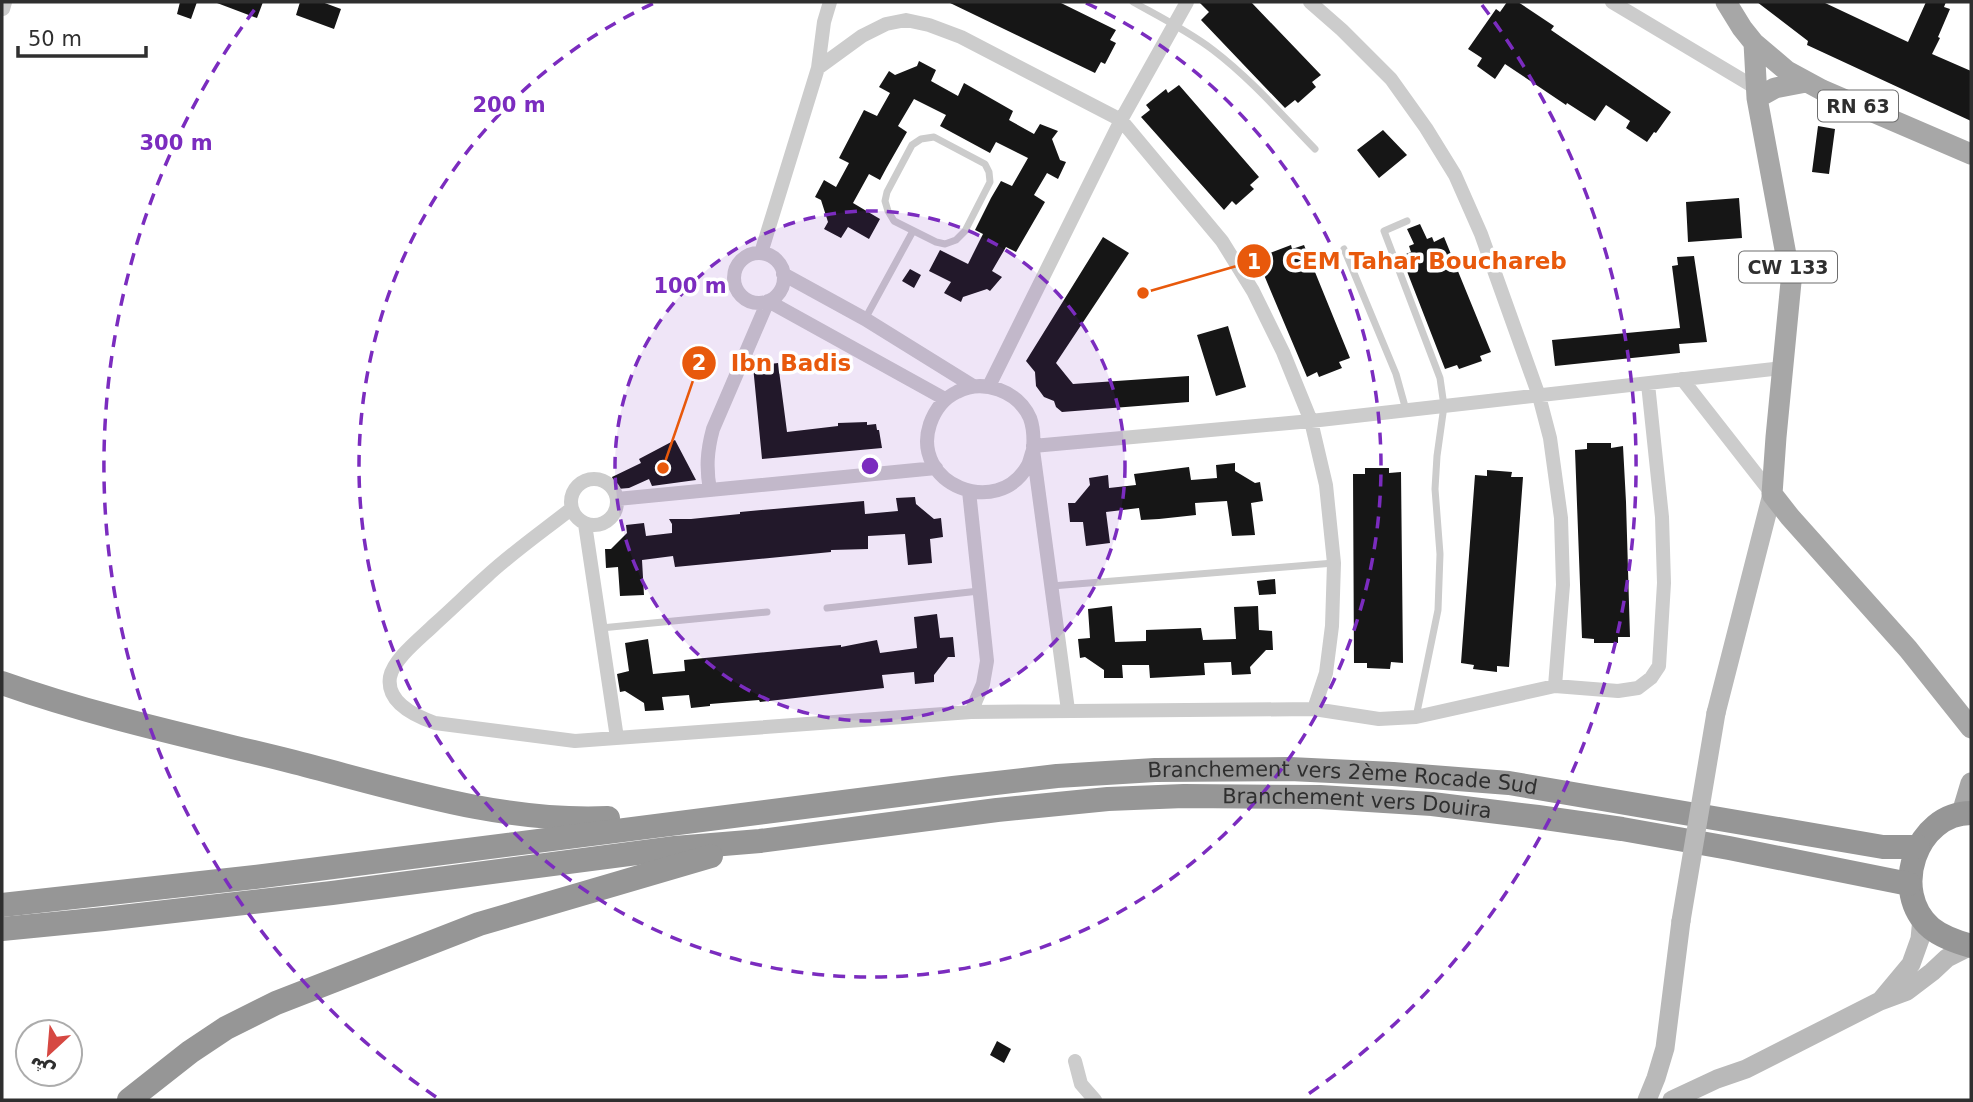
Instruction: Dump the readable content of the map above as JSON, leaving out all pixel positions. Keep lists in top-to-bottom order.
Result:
{
  "streets": {
    "highway": ["Branchement vers 2ème Rocade Sud", "Branchement vers Douira"],
    "main road": ["RN 63", "CW 133"]
  },
  "crossings": [
    ["RN 63", "CW 133"]
  ],
  "places": ["CEM Tahar Bouchareb", "Ibn Badis"],
  "scale_bar": "50 m",
  "north": "bottom left",
  "rings": ["200 m", "300 m", "100 m"]
}
